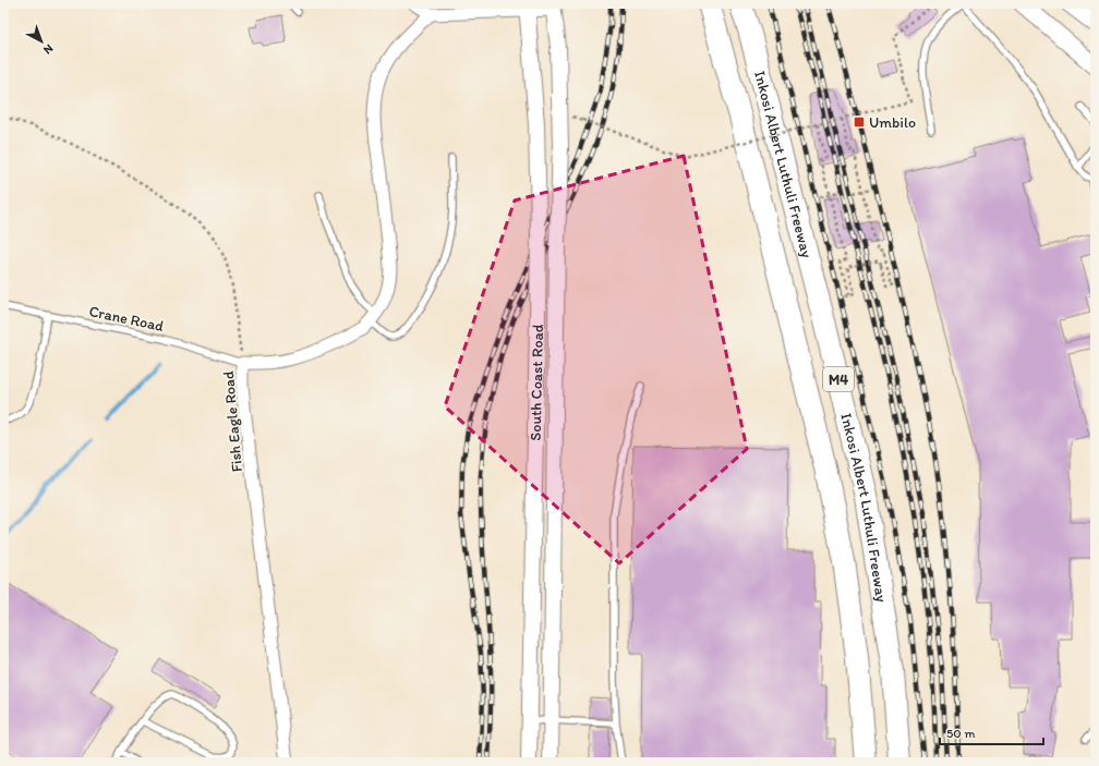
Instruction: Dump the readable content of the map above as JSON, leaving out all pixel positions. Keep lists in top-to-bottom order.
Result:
{
  "streets": {
    "highway": ["Inkosi Albert Luthuli Freeway", "M4"],
    "street": ["South Coast Road", "Fish Eagle Road"],
    "lane": ["Crane Road"]
  },
  "crossings": [
    ["Crane Road", "Fish Eagle Road"]
  ],
  "places": {
    "transit": ["Umbilo"]
  },
  "scale_bar": "50 m",
  "north": "bottom right"
}
